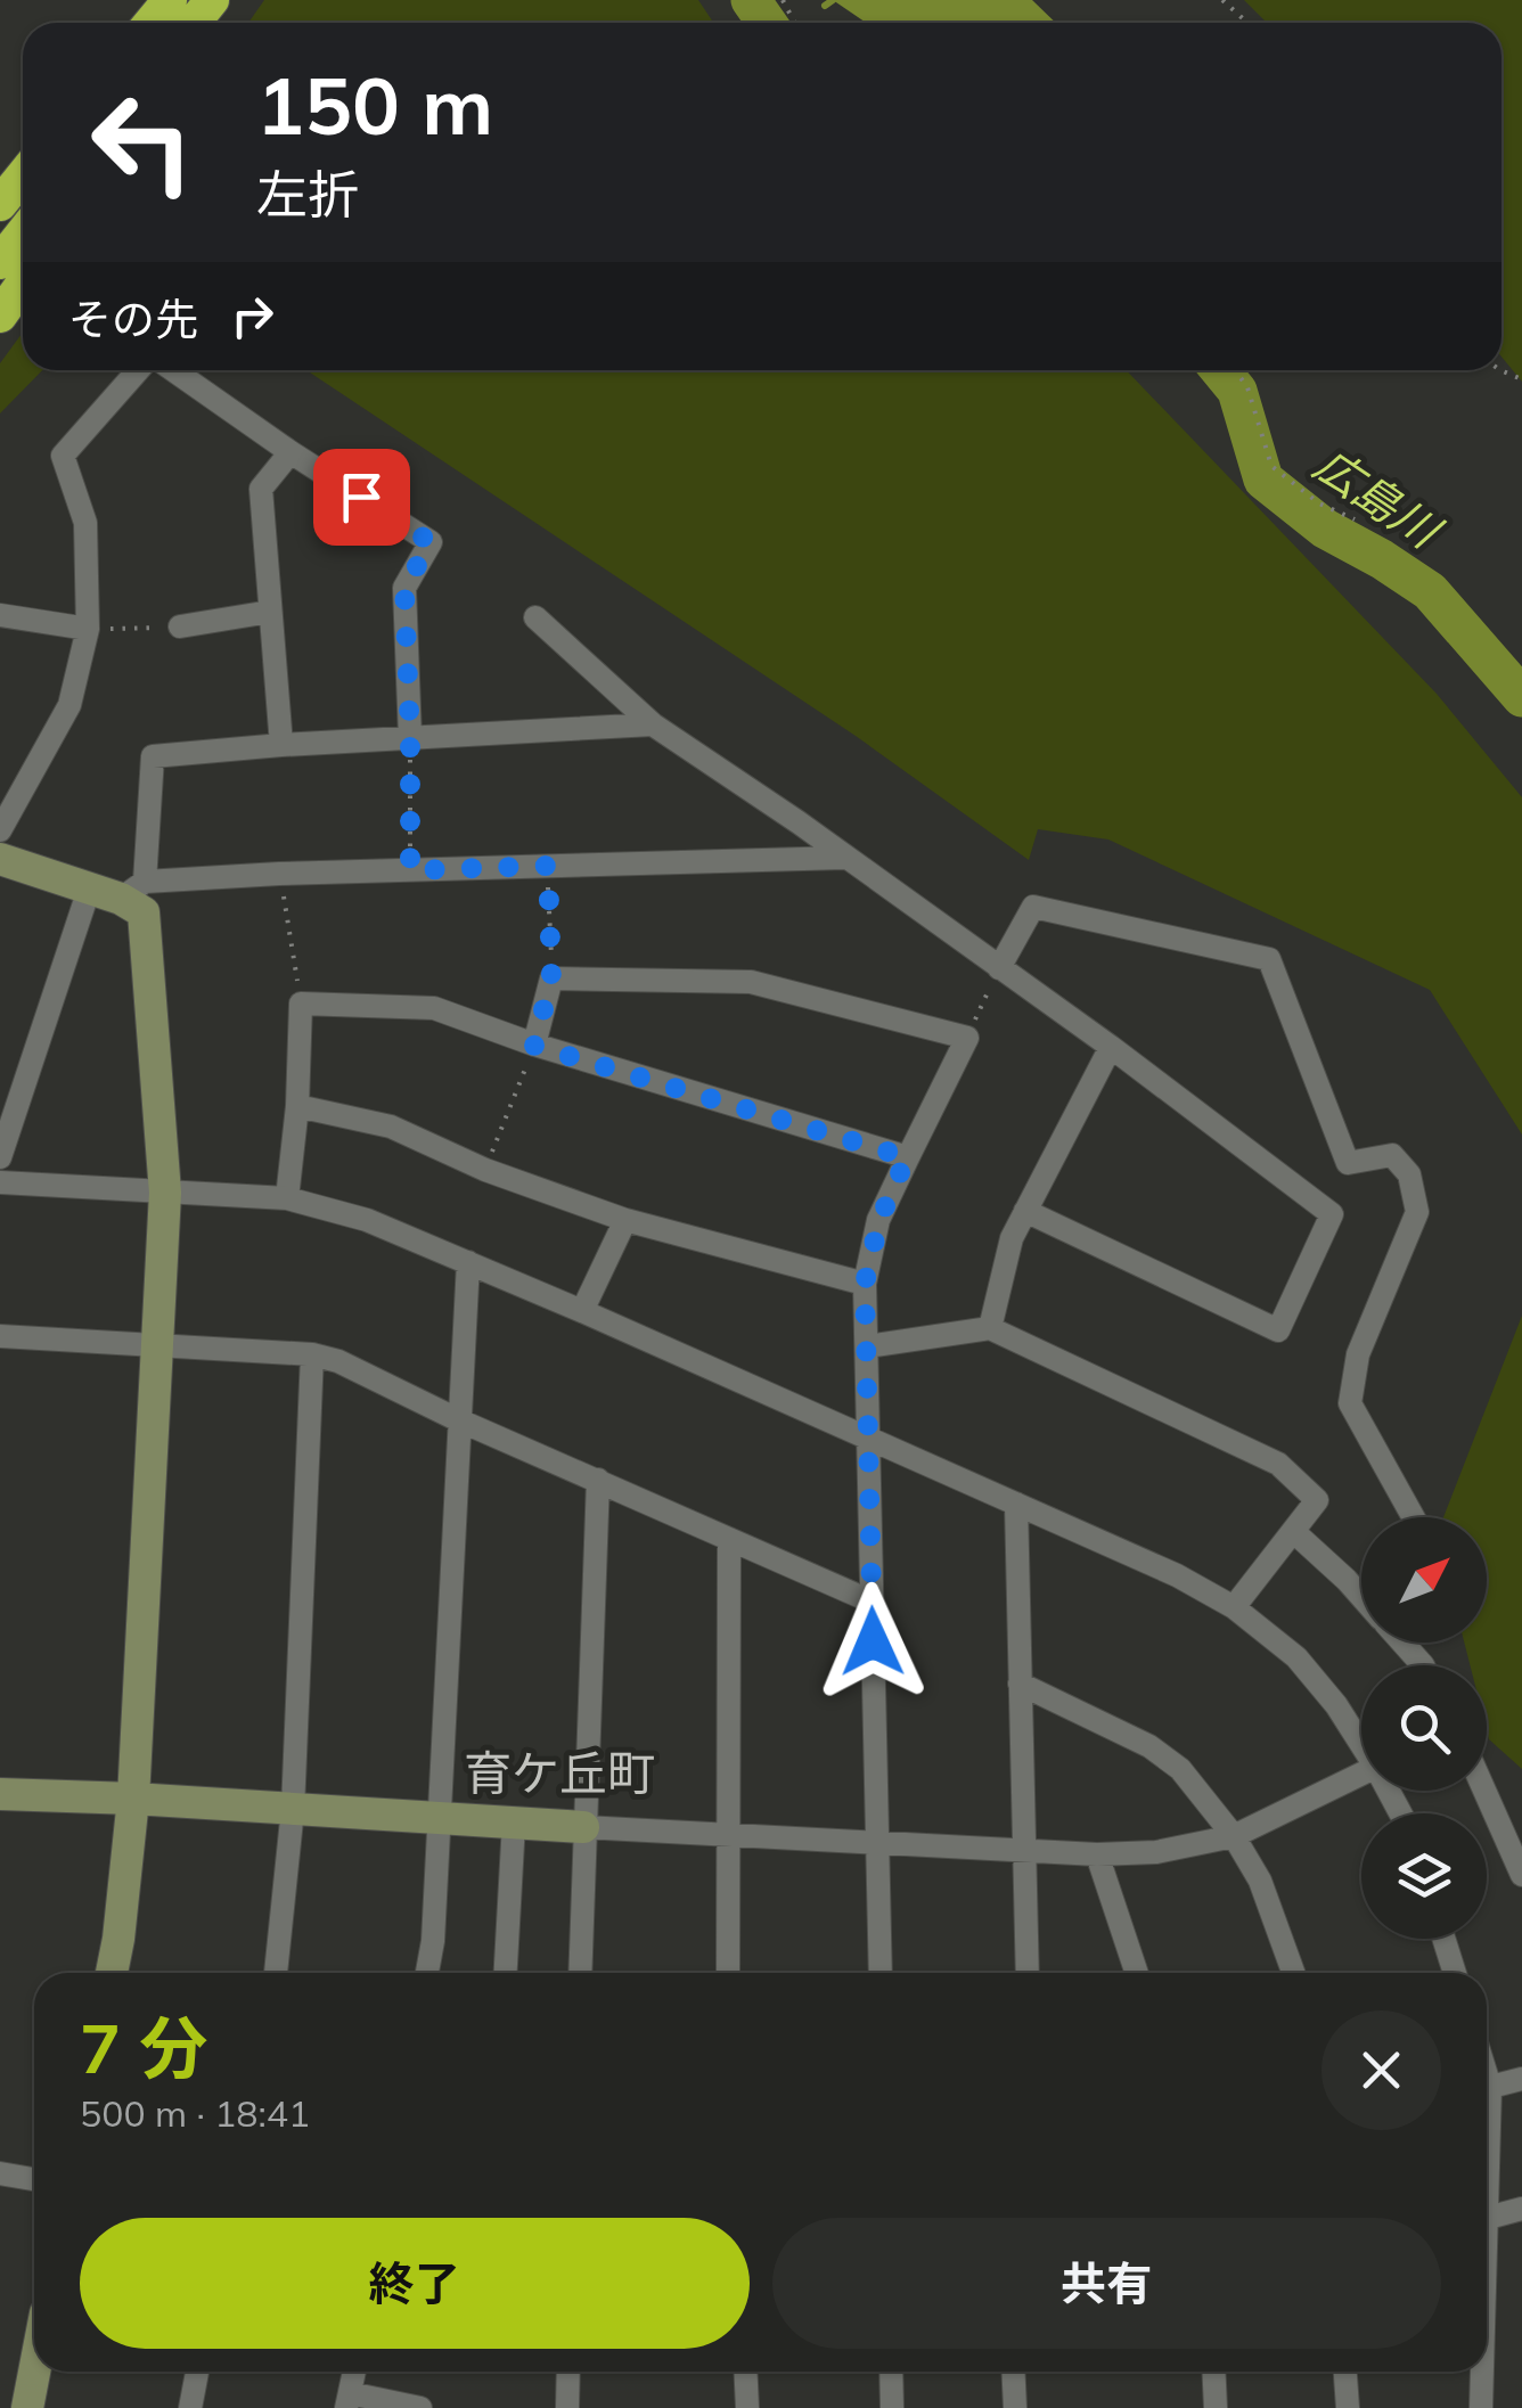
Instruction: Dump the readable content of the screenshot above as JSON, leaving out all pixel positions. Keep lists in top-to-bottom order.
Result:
{
  "districts": ["育ケ丘町"],
  "water": ["広島川"],
  "north": "top right",
  "page": {
    "turn": ["150 m", "左折"],
    "then": "その先",
    "heading": ["7 分", "500 m · 18:41"],
    "buttons": ["終了", "共有"]
  }
}
